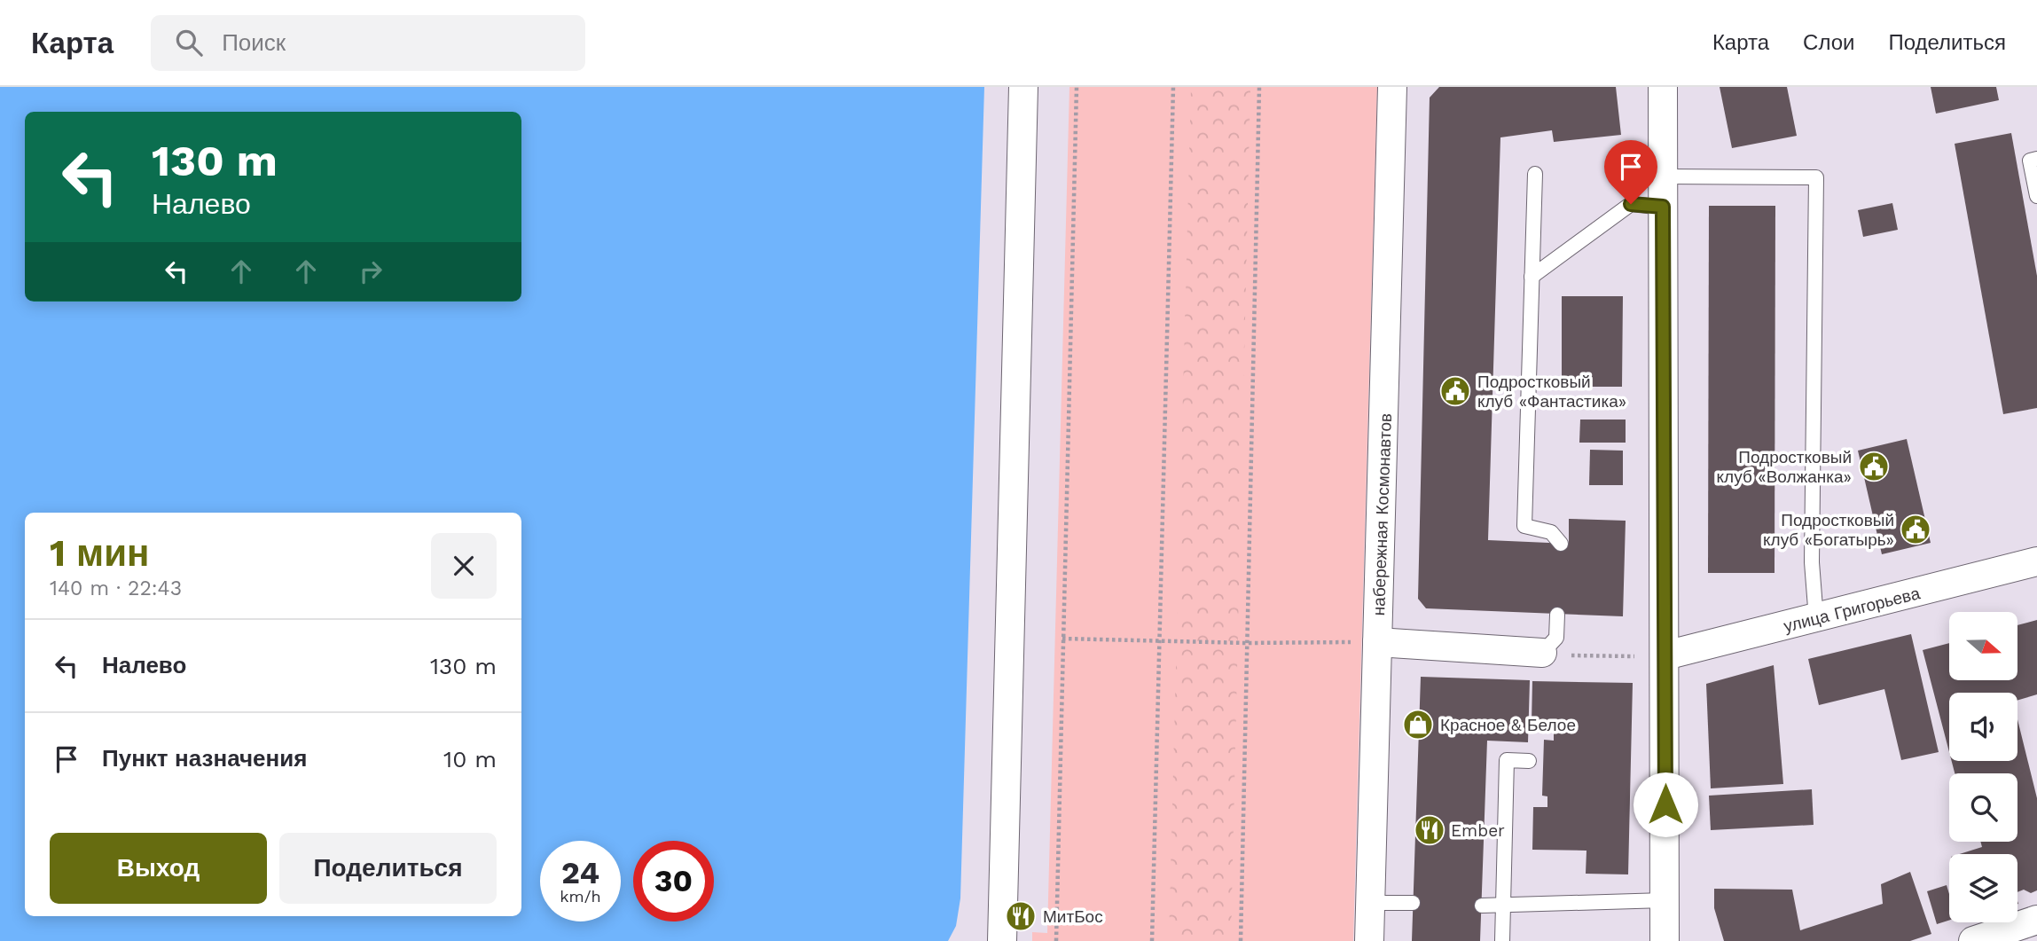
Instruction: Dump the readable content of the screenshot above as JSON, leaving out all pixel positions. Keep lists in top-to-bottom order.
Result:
{
  "streets": {
    "street": ["набережная Космонавтов", "улица Григорьева"]
  },
  "places": {
    "public building": ["Подростковый клуб «Фантастика»", "Подростковый клуб «Волжанка»", "Подростковый клуб «Богатырь»"],
    "shop": ["Красное & Белое"],
    "restaurant": ["Ember", "МитБос"]
  },
  "north": "right",
  "page": {
    "header": "Карта",
    "search": "Поиск",
    "nav": ["Карта", "Слои", "Поделиться"],
    "turn": ["130 m", "Налево"],
    "heading": ["1 мин", "140 m · 22:43"],
    "list": [
      {
        "name": "Налево",
        "value": "130 m"
      },
      {
        "name": "Пункт назначения",
        "value": "10 m"
      }
    ],
    "buttons": ["Выход", "Поделиться"],
    "speed": "24 km/h",
    "limit": "30"
  }
}
